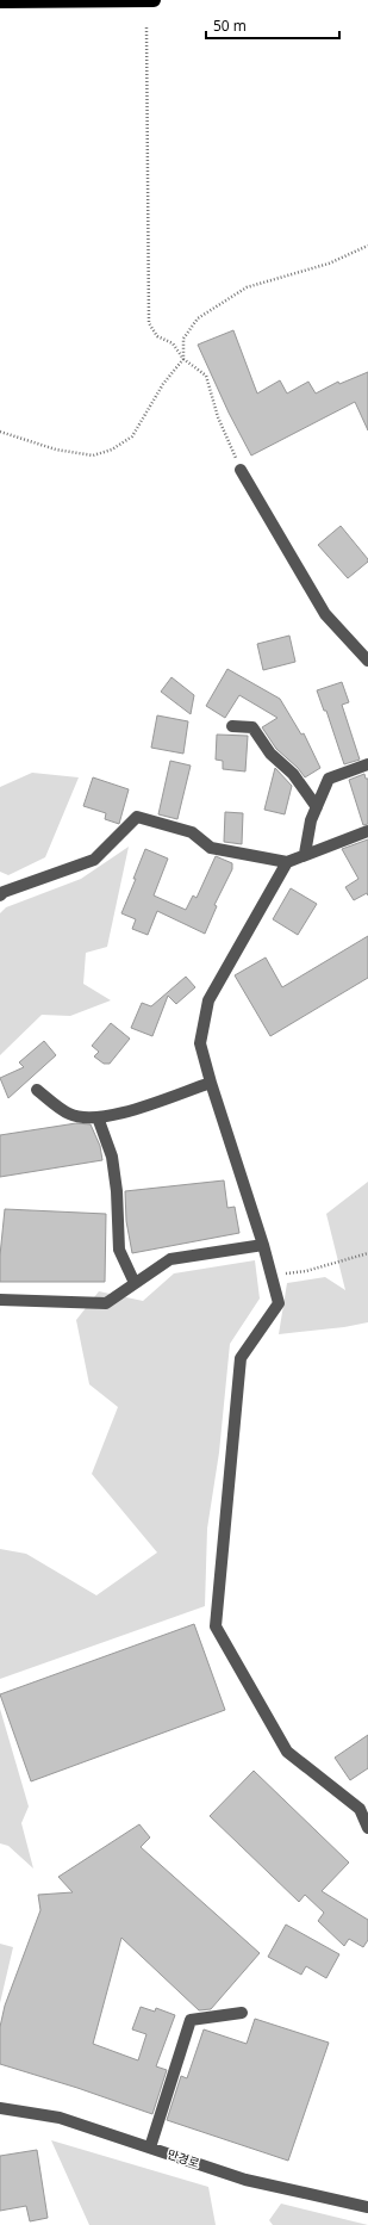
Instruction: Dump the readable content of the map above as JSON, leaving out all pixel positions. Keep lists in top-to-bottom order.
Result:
{
  "streets": {
    "street": ["만경로"]
  },
  "scale_bar": "50 m"
}
